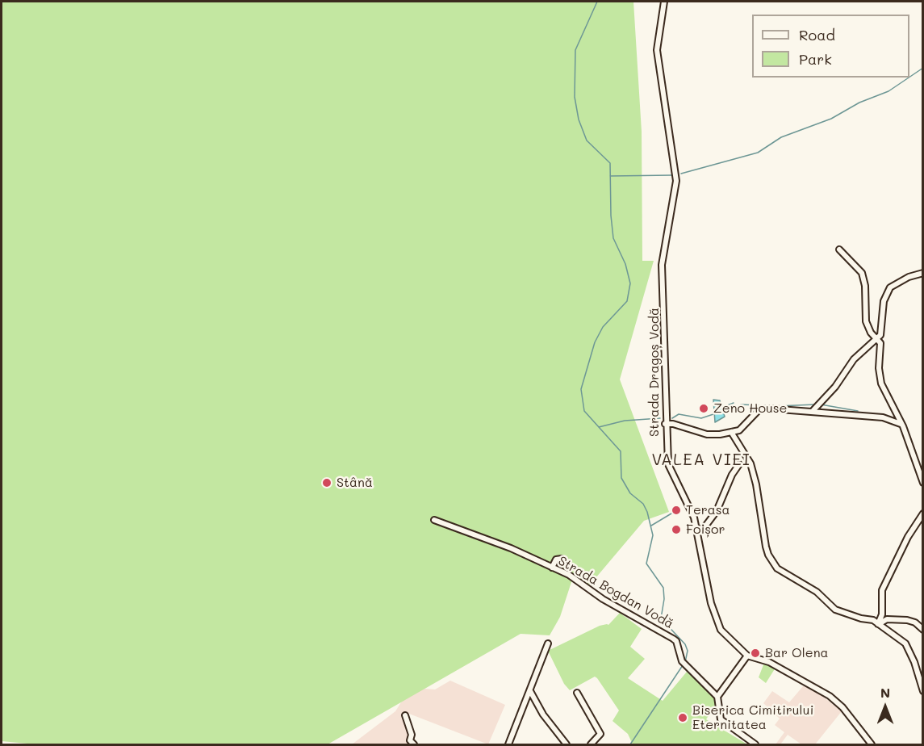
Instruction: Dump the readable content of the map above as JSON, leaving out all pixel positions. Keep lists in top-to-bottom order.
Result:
{
  "streets": {
    "street": ["Strada Dragoș Vodă", "Strada Bogdan Vodă"]
  },
  "districts": ["VALEA VIEI"],
  "places": [
    "Zeno House",
    "Stână",
    "Terasa",
    "Foișor",
    "Bar Olena",
    "Biserica Cimitirului Eternitatea"
  ],
  "legend": ["Road", "Park"],
  "north": "top"
}
